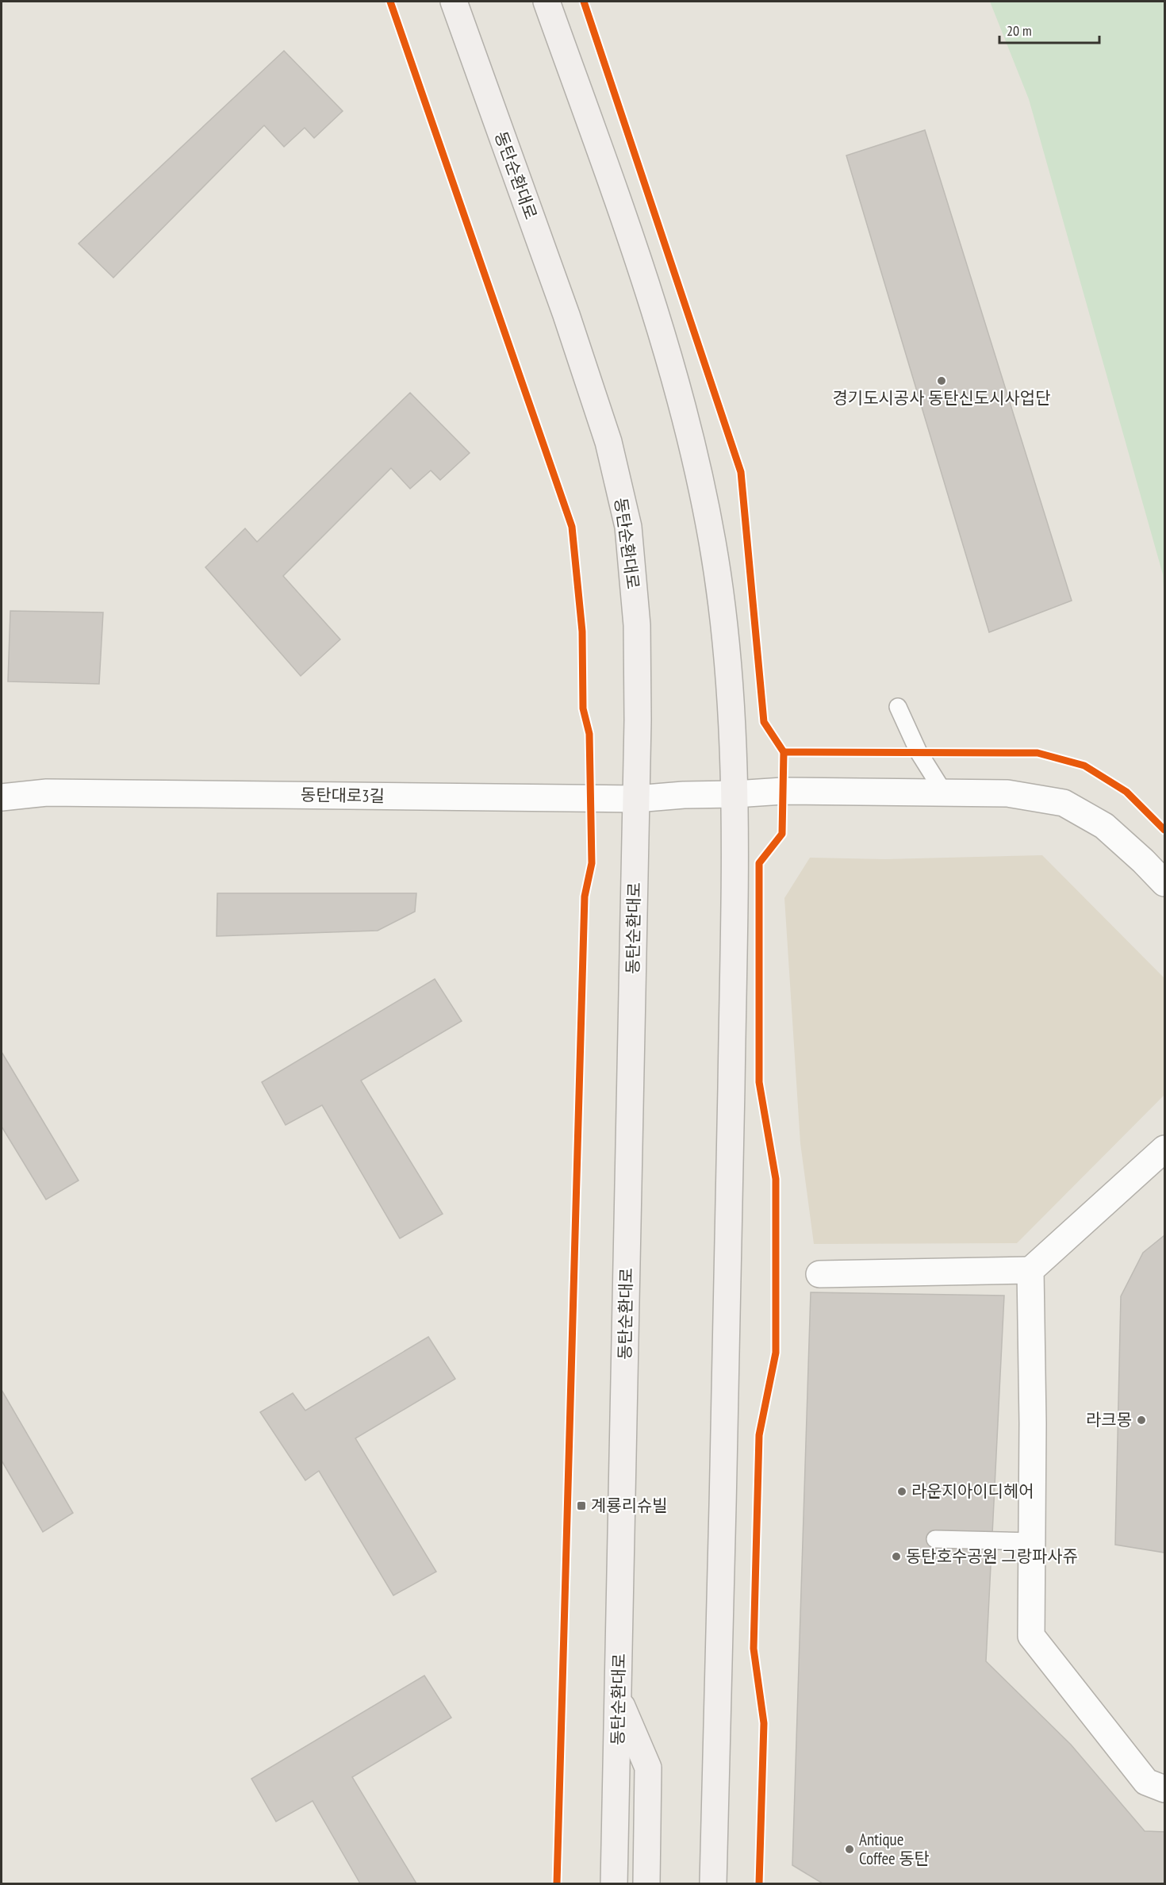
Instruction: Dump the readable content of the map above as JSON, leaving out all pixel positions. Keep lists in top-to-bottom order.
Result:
{
  "streets": {
    "main road": ["동탄순환대로"],
    "street": ["동탄대로3길"]
  },
  "crossings": [
    ["동탄순환대로", "동탄대로3길"]
  ],
  "places": {
    "other": [
      "경기도시공사 동탄신도시사업단",
      "라크몽",
      "라운지아이디헤어",
      "동탄호수공원 그랑파사쥬",
      "Antique Coffee 동탄"
    ],
    "transit": ["계룡리슈빌"]
  },
  "scale_bar": "20 m"
}
